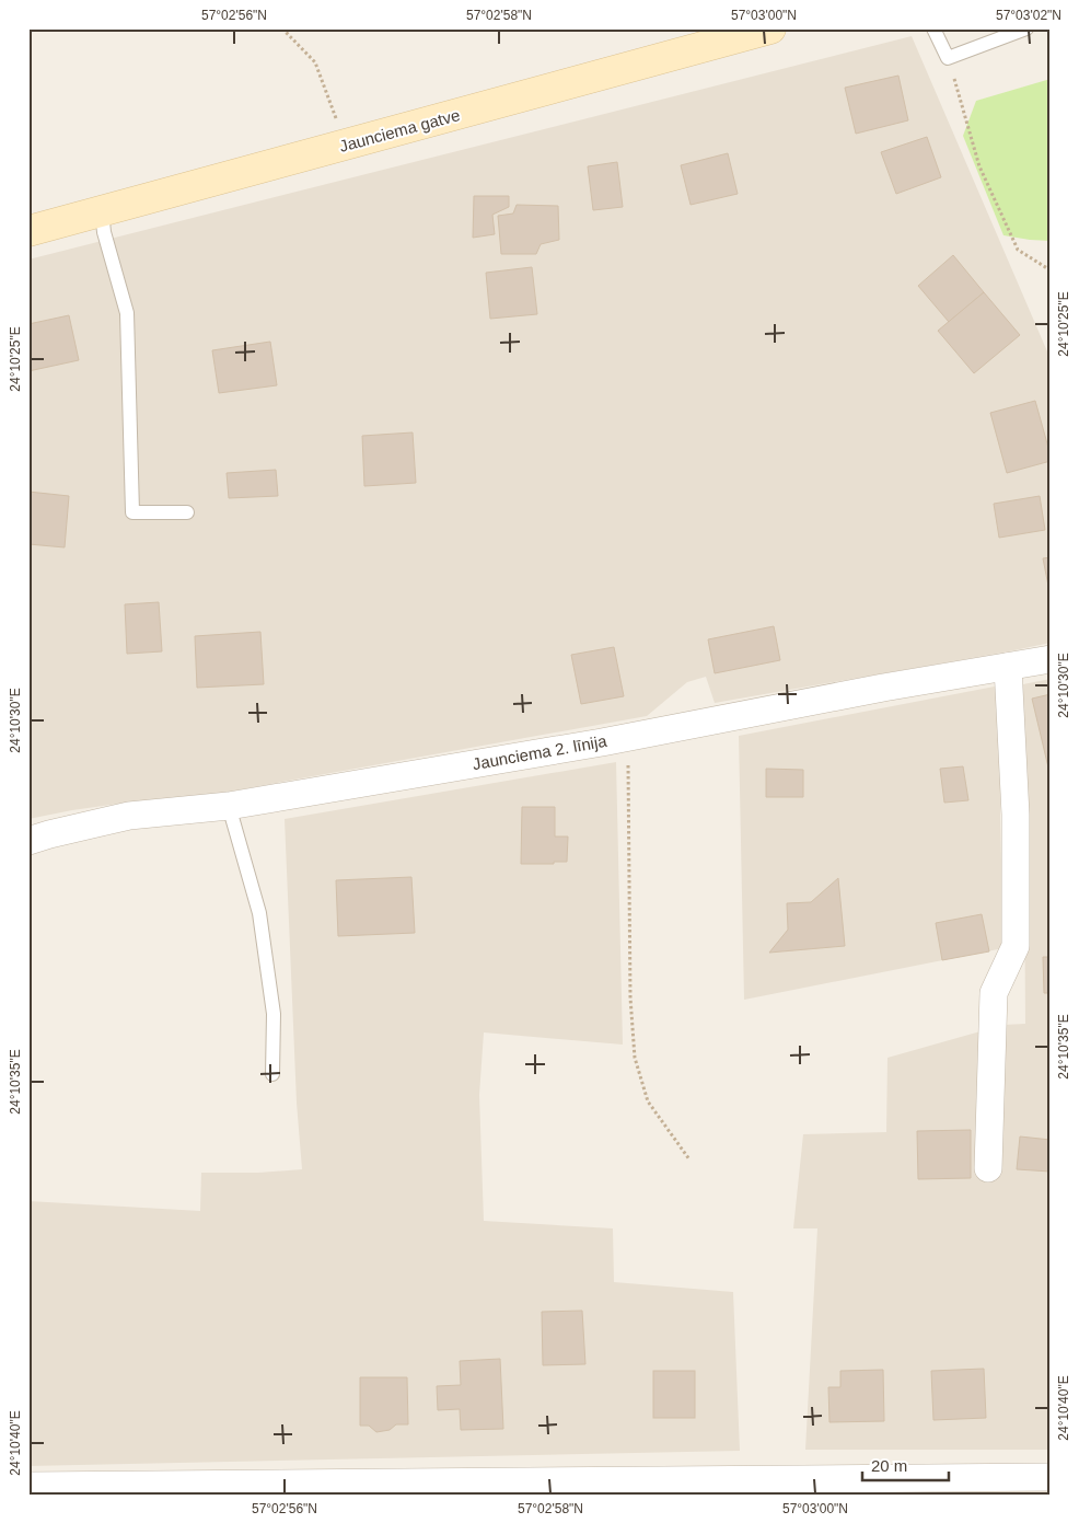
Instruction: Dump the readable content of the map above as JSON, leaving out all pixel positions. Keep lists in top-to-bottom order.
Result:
{
  "streets": {
    "main road": ["Jaunciema gatve"],
    "street": ["Jaunciema 2. līnija"]
  },
  "scale_bar": "20 m",
  "coordinates": [
    "57°02'56\"N",
    "57°02'58\"N",
    "57°03'00\"N",
    "57°03'02\"N",
    "24°10'25\"E",
    "24°10'30\"E",
    "24°10'35\"E",
    "24°10'40\"E"
  ]
}
